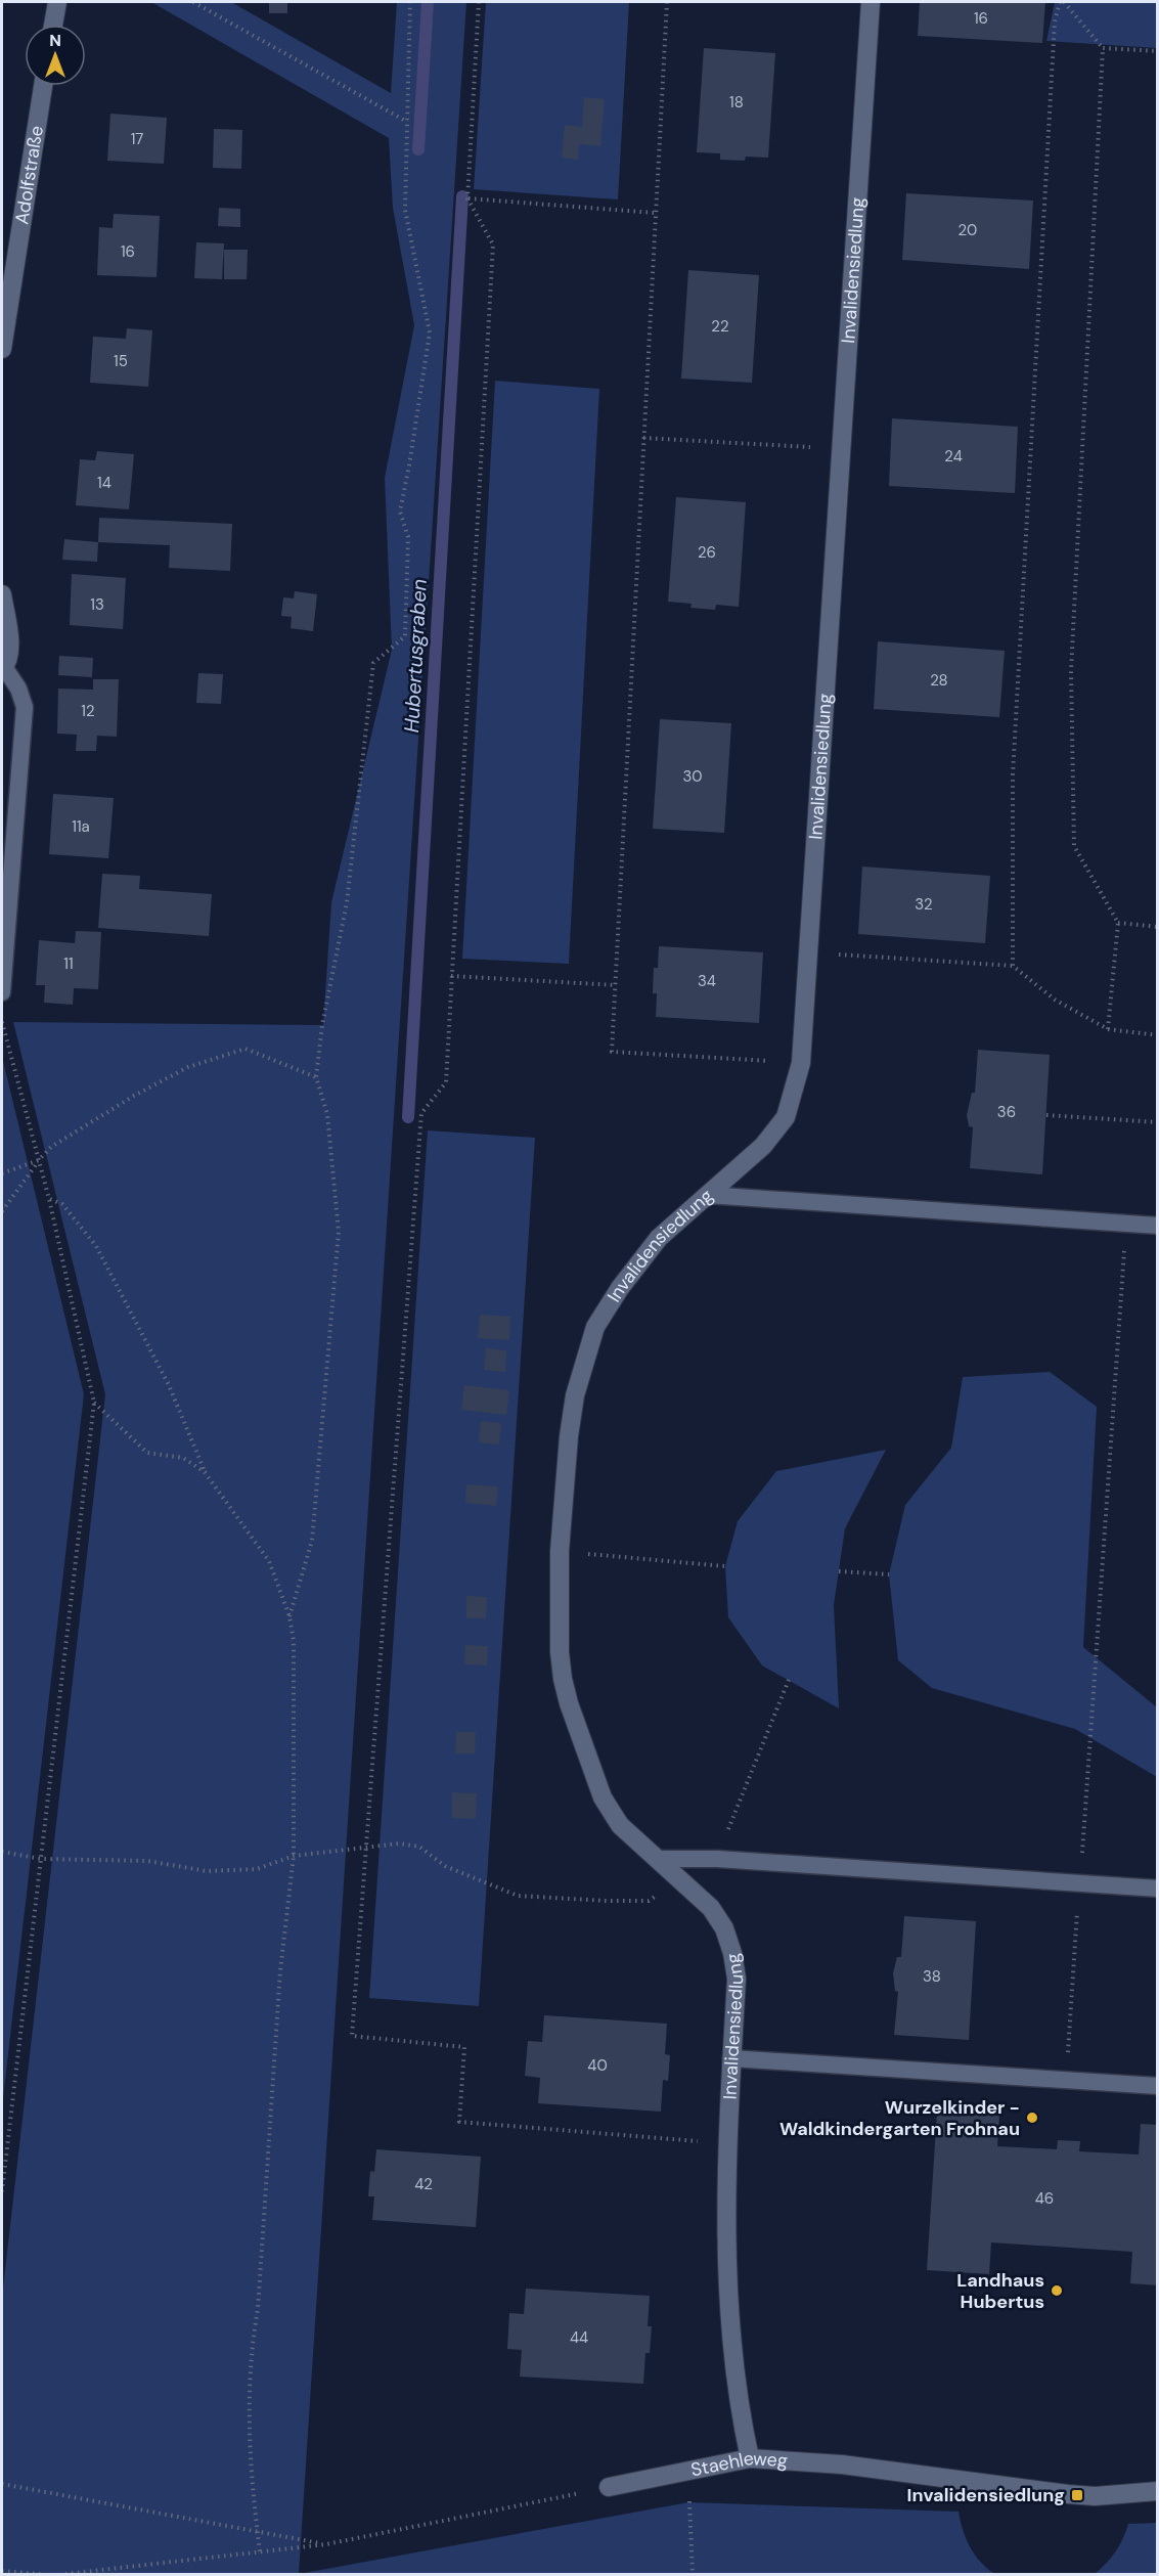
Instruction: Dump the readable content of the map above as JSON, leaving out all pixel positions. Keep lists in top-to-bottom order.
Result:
{
  "streets": {
    "street": ["Adolfstraße", "Invalidensiedlung", "Staehleweg"]
  },
  "crossings": [
    ["Invalidensiedlung", "Staehleweg"]
  ],
  "water": ["Hubertusgraben"],
  "places": {
    "other": ["Wurzelkinder - Waldkindergarten Frohnau", "Landhaus Hubertus"],
    "transit": ["Invalidensiedlung"]
  },
  "house_numbers": [
    "16",
    "18",
    "17",
    "20",
    "16",
    "22",
    "15",
    "24",
    "14",
    "26",
    "13",
    "28",
    "12",
    "30",
    "11a",
    "32",
    "11",
    "34",
    "36",
    "38",
    "40",
    "42",
    "46",
    "44"
  ],
  "north": "top"
}
